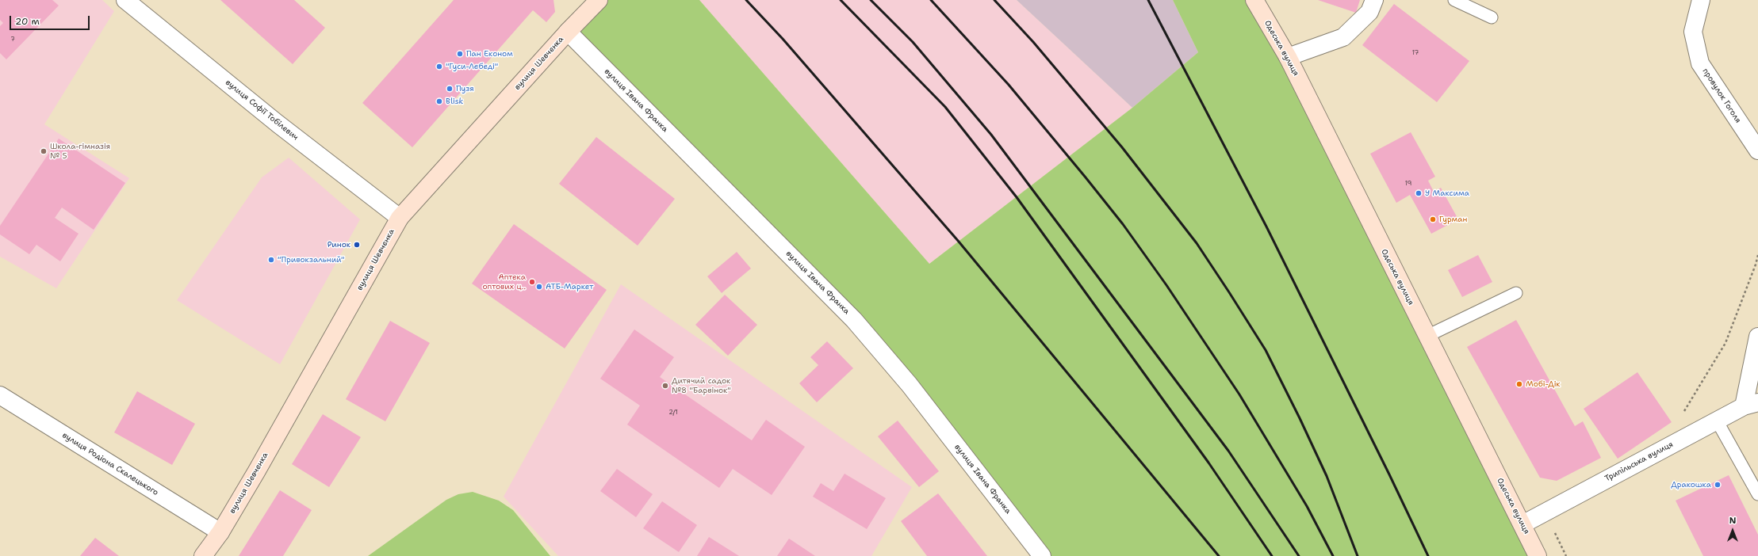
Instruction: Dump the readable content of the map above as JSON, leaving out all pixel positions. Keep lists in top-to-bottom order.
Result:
{
  "streets": {
    "main road": ["Одеська вулиця", "вулиця Шевченка"],
    "street": [
      "провулок Гоголя",
      "вулиця Івана Франка",
      "вулиця Софії Тобілевич",
      "Трипільська вулиця",
      "вулиця Родіона Скалецького"
    ]
  },
  "crossings": [
    ["Одеська вулиця", "Трипільська вулиця"],
    ["вулиця Шевченка", "вулиця Івана Франка"],
    ["вулиця Шевченка", "вулиця Софії Тобілевич"],
    ["вулиця Шевченка", "вулиця Родіона Скалецького"]
  ],
  "places": [
    "Пан Економ",
    "\"Гуси-Лебеді\"",
    "Пузя",
    "Blisk",
    "Школа-гімназія № 5",
    "У Максима",
    "Гурман",
    "Ринок",
    "\"Привокзальний\"",
    "Аптека оптових ц‥",
    "АТБ-Маркет",
    "Мобі-Дік",
    "Дитячий садок №8 \"Барвінок\"",
    "Дракошка"
  ],
  "house_numbers": [
    "7",
    "17",
    "19",
    "2/1"
  ],
  "scale_bar": "20 m",
  "north": "top"
}
